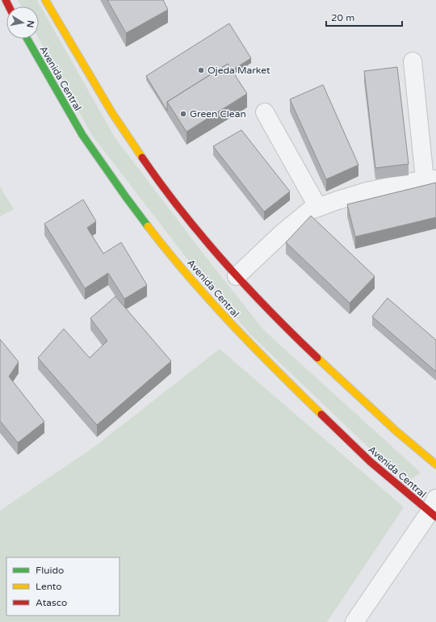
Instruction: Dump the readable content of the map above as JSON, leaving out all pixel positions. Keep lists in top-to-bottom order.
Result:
{
  "streets": {
    "street": ["Avenida Central"]
  },
  "places": ["Ojeda Market", "Green Clean"],
  "legend": ["Fluido", "Lento", "Atasco"],
  "scale_bar": "20 m",
  "north": "right"
}
